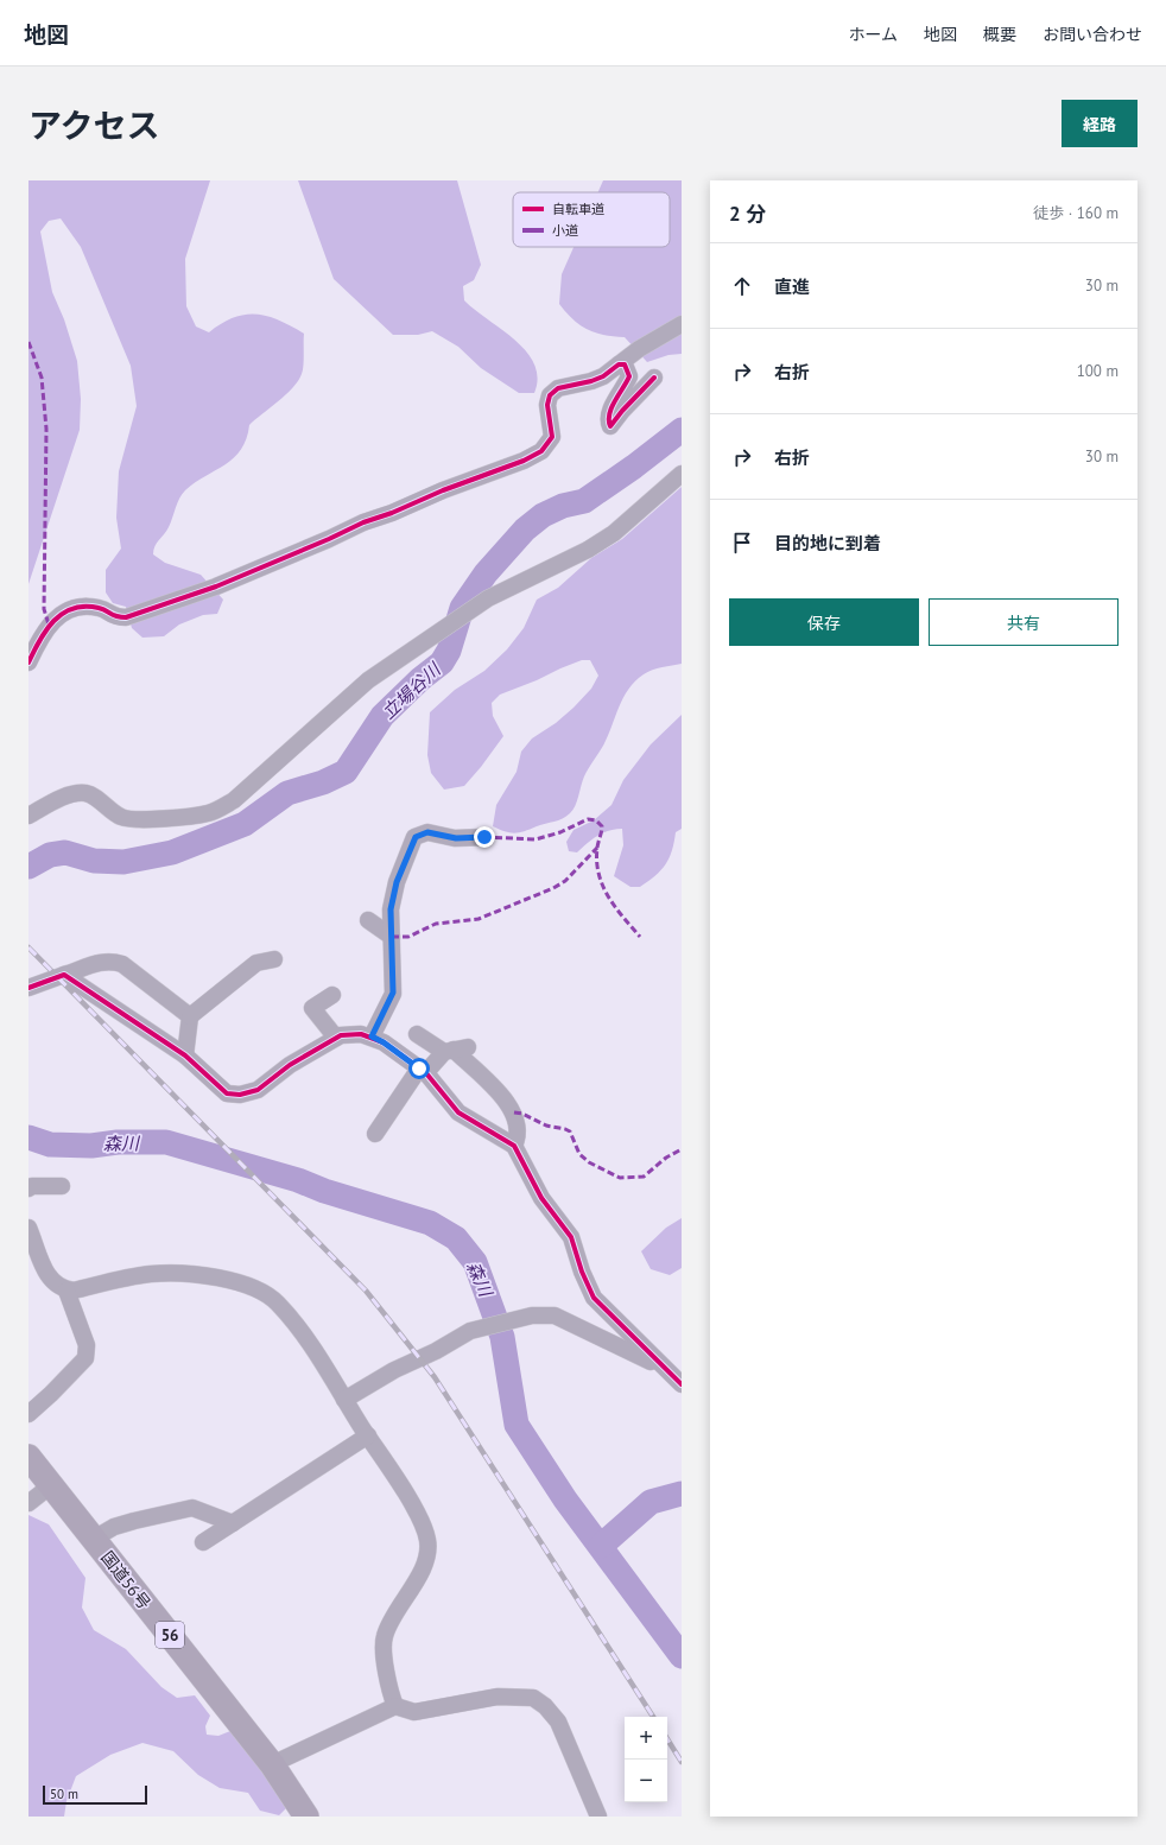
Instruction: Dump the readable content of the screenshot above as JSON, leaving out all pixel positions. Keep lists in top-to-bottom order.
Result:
{
  "streets": {
    "highway": ["国道56号", "56"]
  },
  "water": ["立場谷川", "森川"],
  "legend": ["自転車道", "小道"],
  "scale_bar": "50 m",
  "page": {
    "header": "地図",
    "nav": [
      "ホーム",
      "地図",
      "概要",
      "お問い合わせ"
    ],
    "title": "アクセス",
    "buttons": [
      "経路",
      ["保存", "共有"]
    ],
    "heading": ["2 分", "徒歩 · 160 m"],
    "list": [
      ["直進", "30 m"],
      ["右折", "100 m"],
      ["右折", "30 m"],
      "目的地に到着"
    ],
    "map_buttons": ["+", "−"],
    "scale": "50 m"
  }
}
